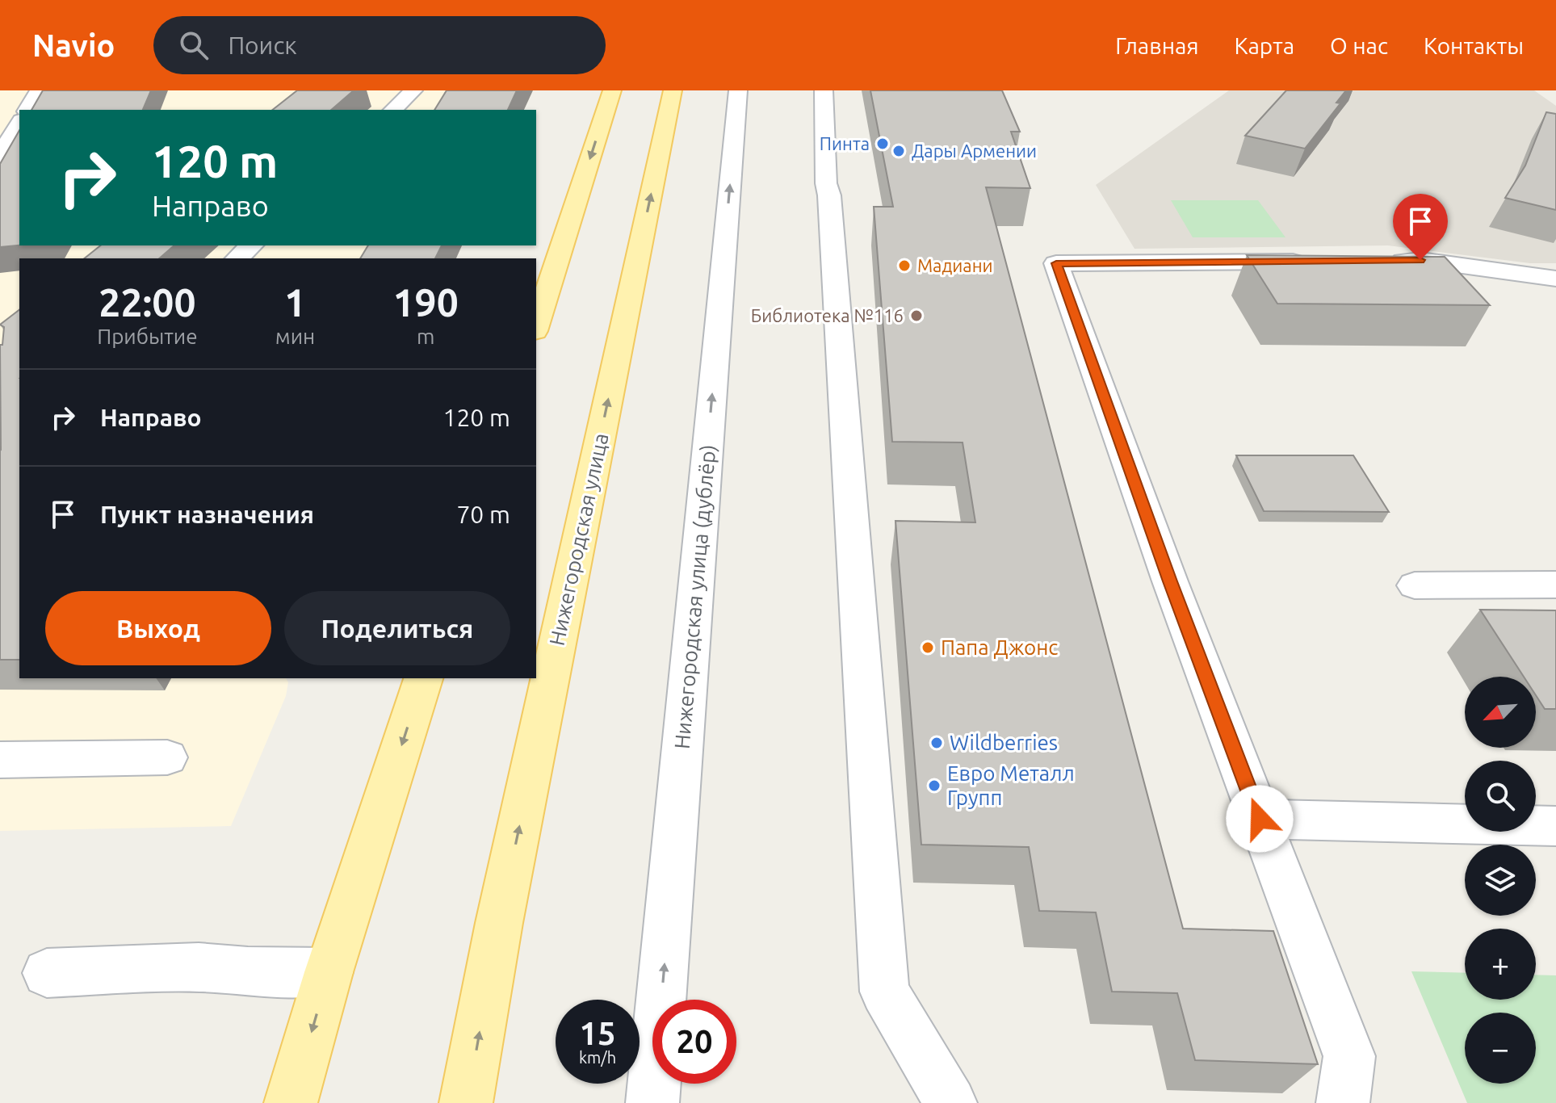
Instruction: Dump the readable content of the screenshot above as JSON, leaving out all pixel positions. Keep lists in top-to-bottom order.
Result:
{
  "streets": {
    "main road": ["Нижегородская улица"],
    "street": ["Нижегородская улица (дублёр)"]
  },
  "places": [
    "Пинта",
    "Дары Армении",
    "Мадиани",
    "Библиотека №116",
    "Папа Джонс",
    "Wildberries",
    "Евро Металл Групп"
  ],
  "north": "bottom left",
  "page": {
    "header": "Navio",
    "search": "Поиск",
    "nav": [
      "Главная",
      "Карта",
      "О нас",
      "Контакты"
    ],
    "turn": ["120 m", "Направо"],
    "eta": [
      "22:00",
      "Прибытие",
      "1",
      "мин",
      "190",
      "m"
    ],
    "list": [
      {
        "name": "Направо",
        "value": "120 m"
      },
      {
        "name": "Пункт назначения",
        "value": "70 m"
      }
    ],
    "buttons": ["Выход", "Поделиться"],
    "map_buttons": ["+", "−"],
    "speed": "15 km/h",
    "limit": "20"
  }
}
